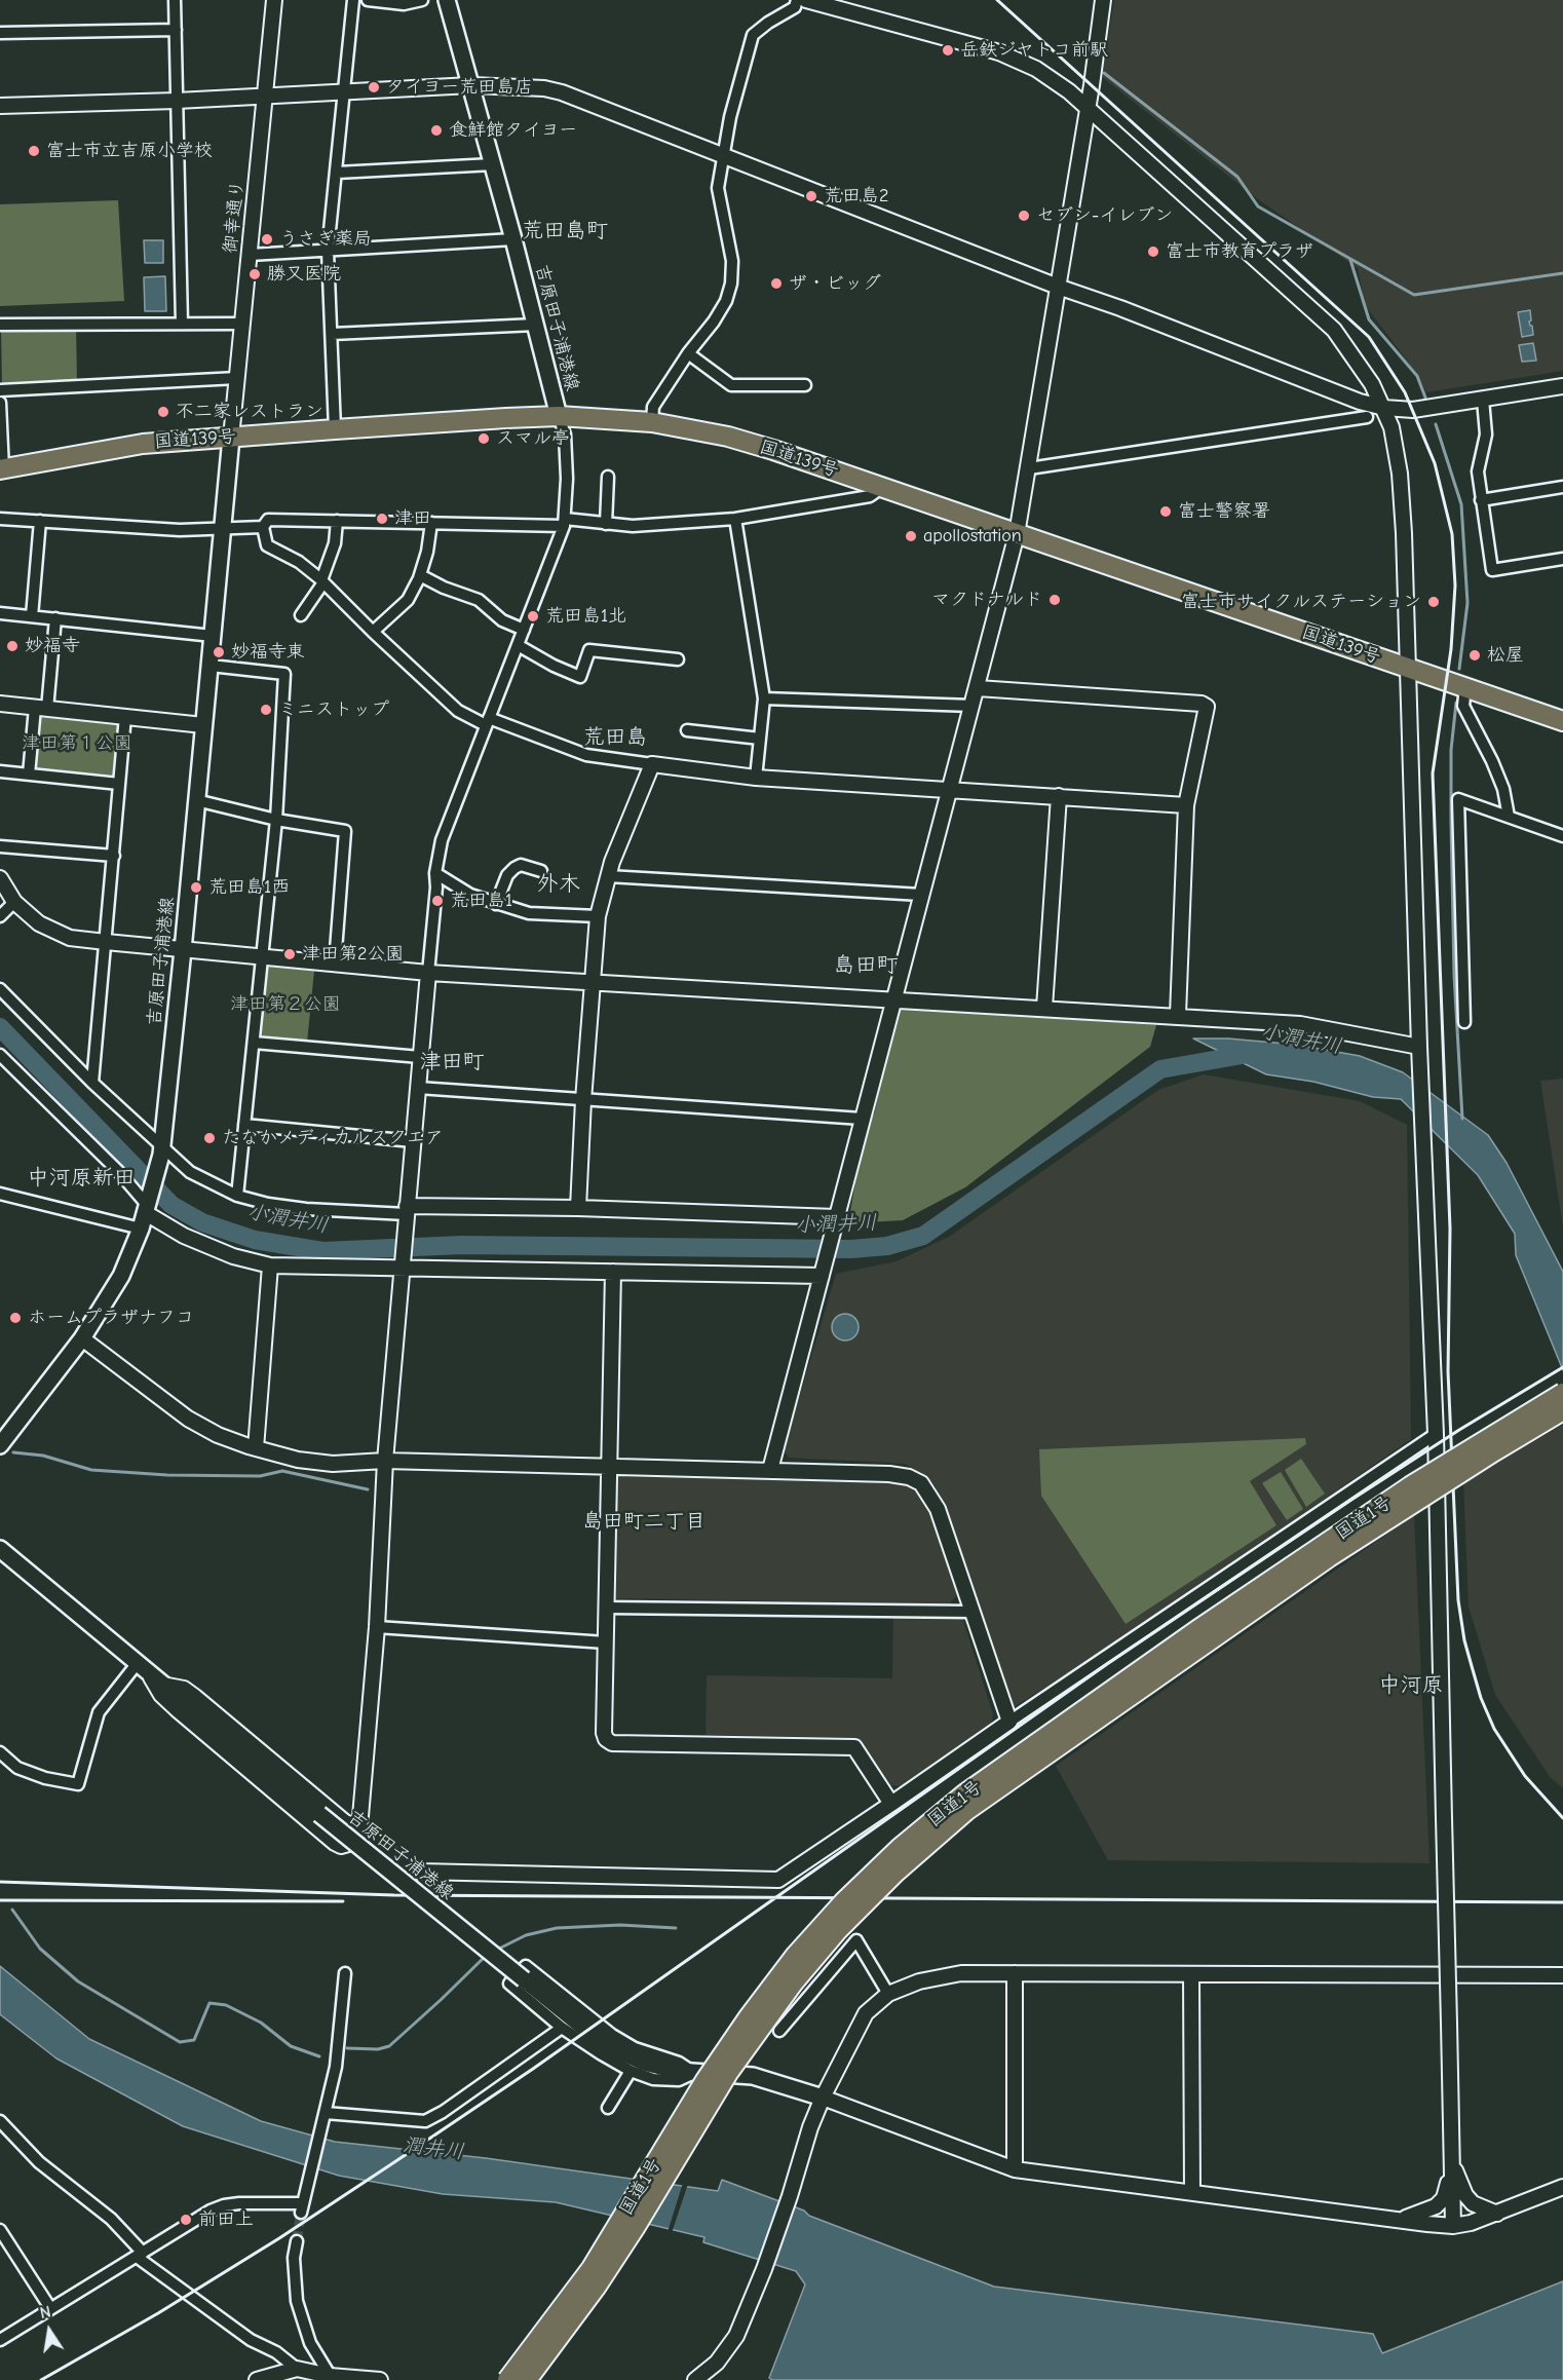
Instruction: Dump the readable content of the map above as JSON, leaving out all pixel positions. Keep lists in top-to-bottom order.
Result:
{
  "streets": {
    "highway": ["国道139号", "国道1号"],
    "main road": ["吉原田子浦港線"],
    "street": ["御幸通り"]
  },
  "crossings": [
    ["御幸通り", "吉原田子浦港線"],
    ["御幸通り", "国道139号"],
    ["吉原田子浦港線", "国道139号"]
  ],
  "districts": [
    "荒田島町",
    "荒田島",
    "外木",
    "島田町",
    "津田町",
    "中河原新田",
    "島田町二丁目",
    "中河原"
  ],
  "water": ["小潤井川", "潤井川"],
  "parks": ["津田第１公園", "津田第２公園"],
  "places": [
    "岳鉄ジヤトコ前駅",
    "タイヨー荒田島店",
    "食鮮館タイヨー",
    "富士市立吉原小学校",
    "荒田島2",
    "セブン-イレブン",
    "うさぎ薬局",
    "富士市教育プラザ",
    "勝又医院",
    "ザ・ビッグ",
    "不二家レストラン",
    "スマル亭",
    "富士警察署",
    "津田",
    "apollostation",
    "マクドナルド",
    "富士市サイクルステーション",
    "荒田島1北",
    "妙福寺",
    "妙福寺東",
    "松屋",
    "ミニストップ",
    "荒田島1西",
    "荒田島1",
    "津田第2公園",
    "たなかメディカルスクエア",
    "ホームプラザナフコ",
    "前田上"
  ],
  "north": "top"
}
